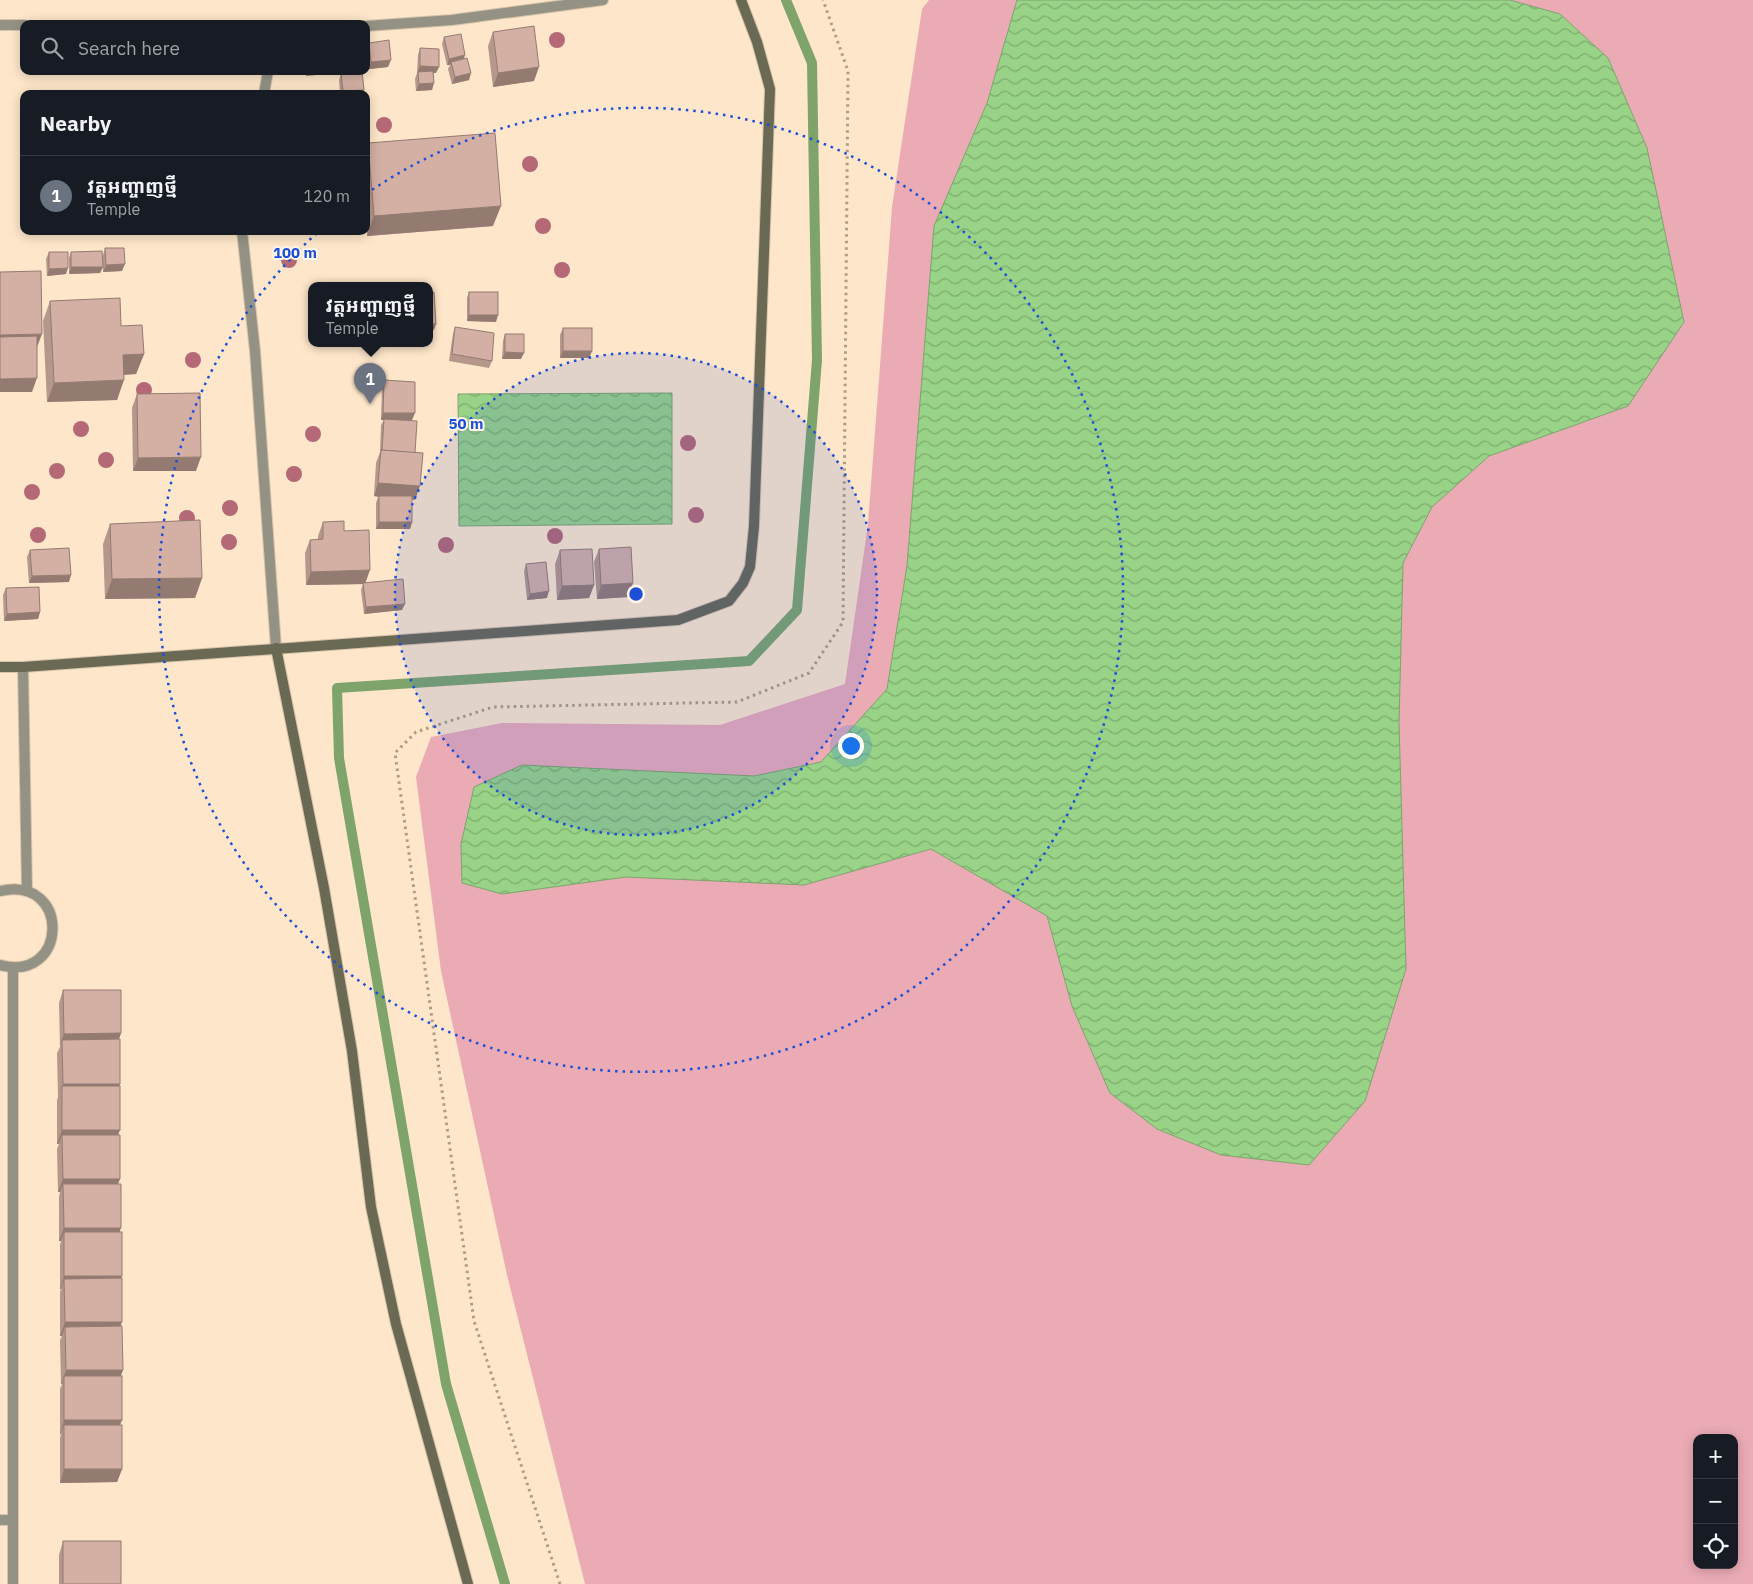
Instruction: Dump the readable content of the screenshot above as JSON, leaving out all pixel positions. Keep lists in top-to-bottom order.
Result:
{
  "page": {
    "search": "Search here",
    "heading": "Nearby",
    "list": [
      {
        "mark": "1",
        "name": "វត្តអញ្ចាញថ្មី",
        "note": "Temple",
        "value": "120 m"
      }
    ],
    "popup": ["វត្តអញ្ចាញថ្មី", "Temple"],
    "pins": "1",
    "map_buttons": ["+", "−"]
  },
  "rings": ["100 m", "50 m"]
}
